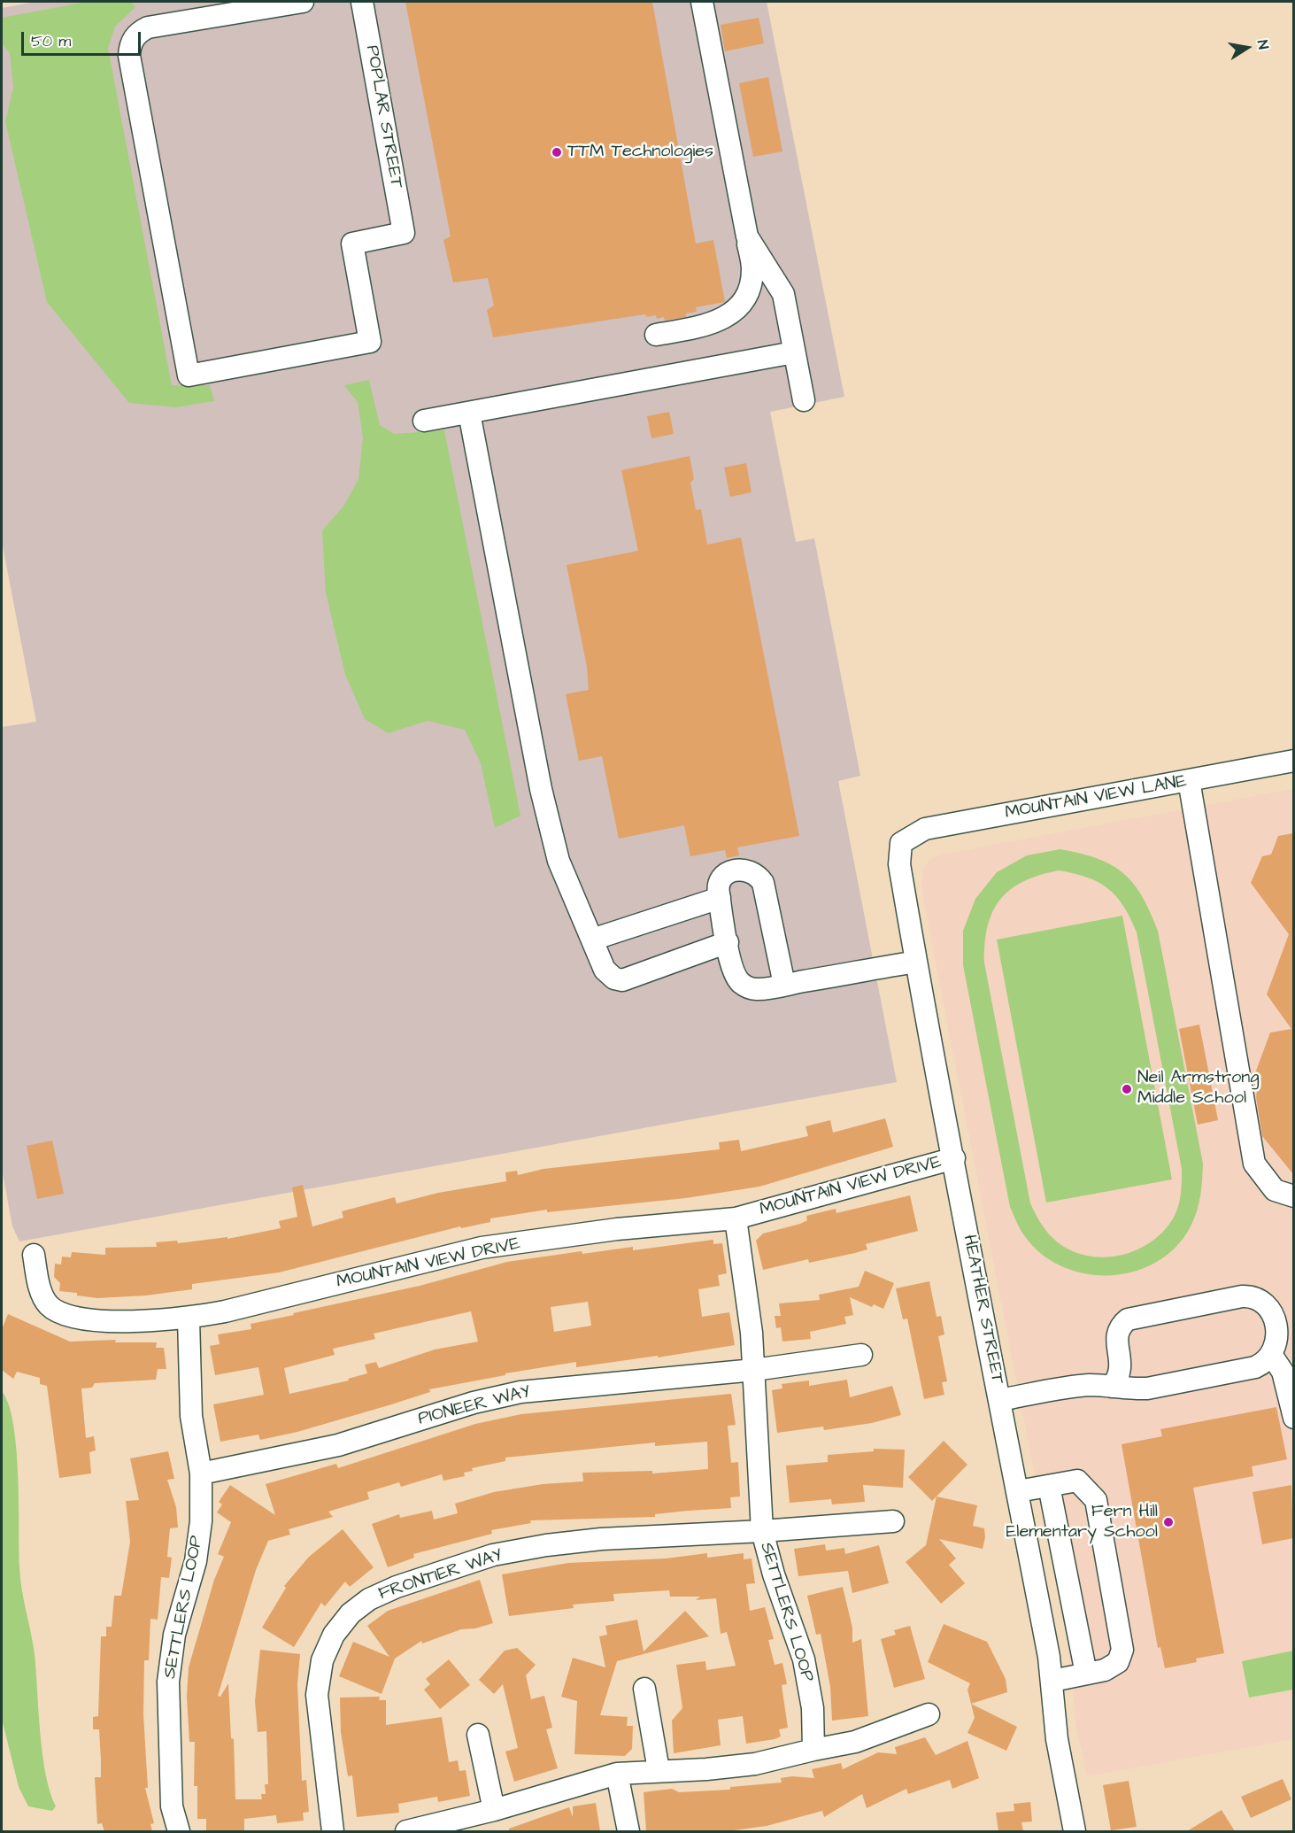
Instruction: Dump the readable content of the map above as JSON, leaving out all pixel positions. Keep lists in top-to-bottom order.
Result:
{
  "streets": {
    "street": [
      "POPLAR STREET",
      "MOUNTAIN VIEW LANE",
      "MOUNTAIN VIEW DRIVE",
      "HEATHER STREET",
      "PIONEER WAY",
      "FRONTIER WAY",
      "SETTLERS LOOP"
    ]
  },
  "crossings": [
    ["MOUNTAIN VIEW LANE", "HEATHER STREET"],
    ["MOUNTAIN VIEW DRIVE", "HEATHER STREET"],
    ["MOUNTAIN VIEW DRIVE", "SETTLERS LOOP"],
    ["PIONEER WAY", "SETTLERS LOOP"],
    ["FRONTIER WAY", "SETTLERS LOOP"]
  ],
  "places": ["TTM Technologies", "Neil Armstrong Middle School", "Fern Hill Elementary School"],
  "scale_bar": "50 m",
  "north": "right"
}
